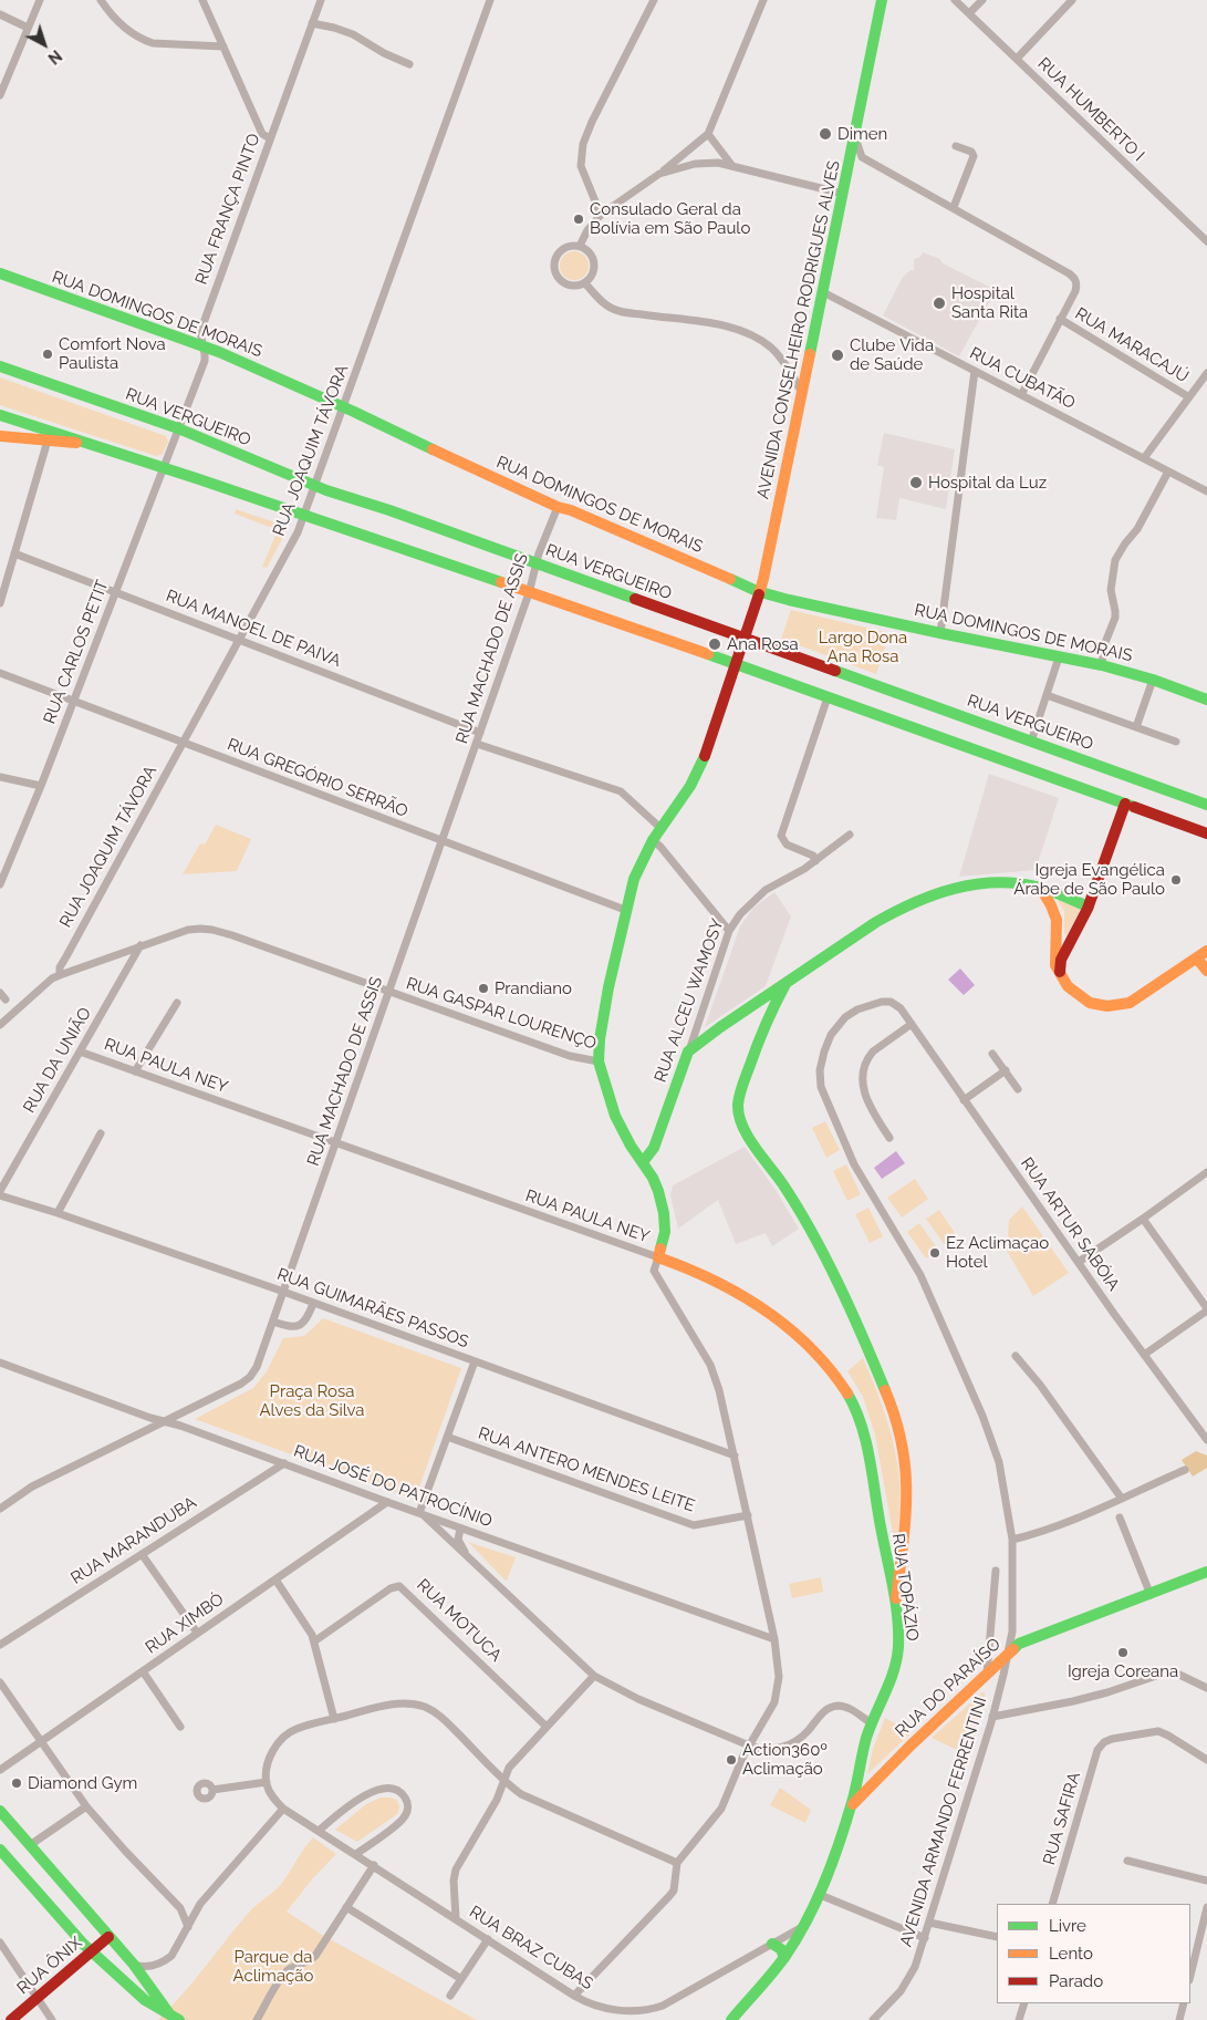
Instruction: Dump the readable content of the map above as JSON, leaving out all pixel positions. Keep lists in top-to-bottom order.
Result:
{
  "streets": {
    "street": [
      "RUA HUMBERTO I",
      "RUA FRANÇA PINTO",
      "RUA DOMINGOS DE MORAIS",
      "AVENIDA CONSELHEIRO RODRIGUES ALVES",
      "RUA MARACAJÚ",
      "RUA CUBATÃO",
      "RUA VERGUEIRO",
      "RUA JOAQUIM TÁVORA",
      "RUA MANOEL DE PAIVA",
      "RUA MACHADO DE ASSIS",
      "RUA CARLOS PETIT",
      "RUA GREGÓRIO SERRÃO",
      "RUA ALCEU WAMOSY",
      "RUA GASPAR LOURENÇO",
      "RUA DA UNIÃO",
      "RUA PAULA NEY",
      "RUA ARTUR SABÓIA",
      "RUA GUIMARÃES PASSOS",
      "RUA ANTERO MENDES LEITE",
      "RUA JOSÉ DO PATROCÍNIO",
      "RUA MARANDUBA",
      "RUA TOPÁZIO",
      "RUA MOTUCA",
      "RUA XIMBÓ",
      "RUA DO PARAÍSO",
      "RUA SAFIRA",
      "AVENIDA ARMANDO FERRENTINI",
      "RUA BRAZ CUBAS",
      "RUA ÔNIX"
    ]
  },
  "crossings": [
    ["RUA FRANÇA PINTO", "RUA DOMINGOS DE MORAIS"],
    ["RUA FRANÇA PINTO", "RUA VERGUEIRO"],
    ["RUA FRANÇA PINTO", "RUA CARLOS PETIT"],
    ["RUA DOMINGOS DE MORAIS", "AVENIDA CONSELHEIRO RODRIGUES ALVES"],
    ["RUA DOMINGOS DE MORAIS", "RUA JOAQUIM TÁVORA"],
    ["RUA DOMINGOS DE MORAIS", "RUA MACHADO DE ASSIS"],
    ["AVENIDA CONSELHEIRO RODRIGUES ALVES", "RUA CUBATÃO"],
    ["AVENIDA CONSELHEIRO RODRIGUES ALVES", "RUA VERGUEIRO"],
    ["AVENIDA CONSELHEIRO RODRIGUES ALVES", "RUA GREGÓRIO SERRÃO"],
    ["AVENIDA CONSELHEIRO RODRIGUES ALVES", "RUA ALCEU WAMOSY"],
    ["AVENIDA CONSELHEIRO RODRIGUES ALVES", "RUA GASPAR LOURENÇO"],
    ["AVENIDA CONSELHEIRO RODRIGUES ALVES", "RUA PAULA NEY"],
    ["AVENIDA CONSELHEIRO RODRIGUES ALVES", "RUA TOPÁZIO"],
    ["RUA VERGUEIRO", "RUA JOAQUIM TÁVORA"],
    ["RUA VERGUEIRO", "RUA MACHADO DE ASSIS"],
    ["RUA VERGUEIRO", "RUA CARLOS PETIT"],
    ["RUA JOAQUIM TÁVORA", "RUA MANOEL DE PAIVA"],
    ["RUA JOAQUIM TÁVORA", "RUA GREGÓRIO SERRÃO"],
    ["RUA JOAQUIM TÁVORA", "RUA GASPAR LOURENÇO"],
    ["RUA MANOEL DE PAIVA", "RUA MACHADO DE ASSIS"],
    ["RUA MANOEL DE PAIVA", "RUA CARLOS PETIT"],
    ["RUA MACHADO DE ASSIS", "RUA GREGÓRIO SERRÃO"],
    ["RUA MACHADO DE ASSIS", "RUA GASPAR LOURENÇO"],
    ["RUA MACHADO DE ASSIS", "RUA PAULA NEY"],
    ["RUA MACHADO DE ASSIS", "RUA GUIMARÃES PASSOS"],
    ["RUA MACHADO DE ASSIS", "RUA JOSÉ DO PATROCÍNIO"],
    ["RUA CARLOS PETIT", "RUA GREGÓRIO SERRÃO"],
    ["RUA GASPAR LOURENÇO", "RUA DA UNIÃO"],
    ["RUA DA UNIÃO", "RUA PAULA NEY"],
    ["RUA PAULA NEY", "RUA GUIMARÃES PASSOS"],
    ["RUA PAULA NEY", "RUA ANTERO MENDES LEITE"],
    ["RUA PAULA NEY", "RUA JOSÉ DO PATROCÍNIO"],
    ["RUA PAULA NEY", "RUA TOPÁZIO"],
    ["RUA ARTUR SABÓIA", "AVENIDA ARMANDO FERRENTINI"],
    ["RUA JOSÉ DO PATROCÍNIO", "RUA MARANDUBA"],
    ["RUA JOSÉ DO PATROCÍNIO", "RUA XIMBÓ"],
    ["RUA TOPÁZIO", "RUA DO PARAÍSO"],
    ["RUA TOPÁZIO", "RUA BRAZ CUBAS"],
    ["RUA DO PARAÍSO", "AVENIDA ARMANDO FERRENTINI"]
  ],
  "parks": ["Largo Dona Ana Rosa", "Praça Rosa Alves da Silva", "Parque da Aclimação"],
  "places": [
    "Dimen",
    "Consulado Geral da Bolívia em São Paulo",
    "Hospital Santa Rita",
    "Comfort Nova Paulista",
    "Clube Vida de Saúde",
    "Hospital da Luz",
    "Ana Rosa",
    "Igreja Evangélica Árabe de São Paulo",
    "Prandiano",
    "Ez Aclimaçao Hotel",
    "Igreja Coreana",
    "Action360º Aclimação",
    "Diamond Gym"
  ],
  "legend": ["Livre", "Lento", "Parado"],
  "north": "bottom right"
}
